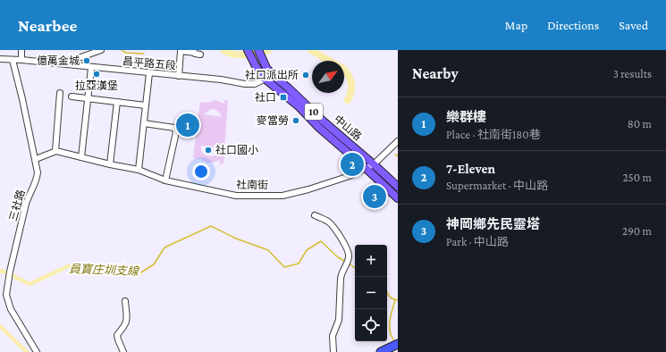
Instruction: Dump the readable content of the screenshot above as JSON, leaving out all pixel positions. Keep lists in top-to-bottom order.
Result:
{
  "streets": {
    "main road": ["10", "中山路"],
    "street": ["昌平路五段", "社南街", "三社路"]
  },
  "crossings": [
    ["昌平路五段", "中山路"],
    ["昌平路五段", "三社路"],
    ["中山路", "社南街"]
  ],
  "water": ["員寶庄圳支線"],
  "places": {
    "other": [
      "億萬金城",
      "拉亞漢堡",
      "社口派出所",
      "麥當勞",
      "社口國小"
    ],
    "transit": ["社口"]
  },
  "north": "top right",
  "page": {
    "header": "Nearbee",
    "nav": ["Map", "Directions", "Saved"],
    "heading": ["Nearby", "3 results"],
    "list": [
      {
        "mark": "1",
        "name": "樂群樓",
        "note": "Place · 社南街180巷",
        "value": "80 m"
      },
      {
        "mark": "2",
        "name": "7-Eleven",
        "note": "Supermarket · 中山路",
        "value": "250 m"
      },
      {
        "mark": "3",
        "name": "神岡鄉先民靈塔",
        "note": "Park · 中山路",
        "value": "290 m"
      }
    ],
    "pins": ["1", "2", "3"],
    "map_buttons": ["+", "−"]
  }
}
